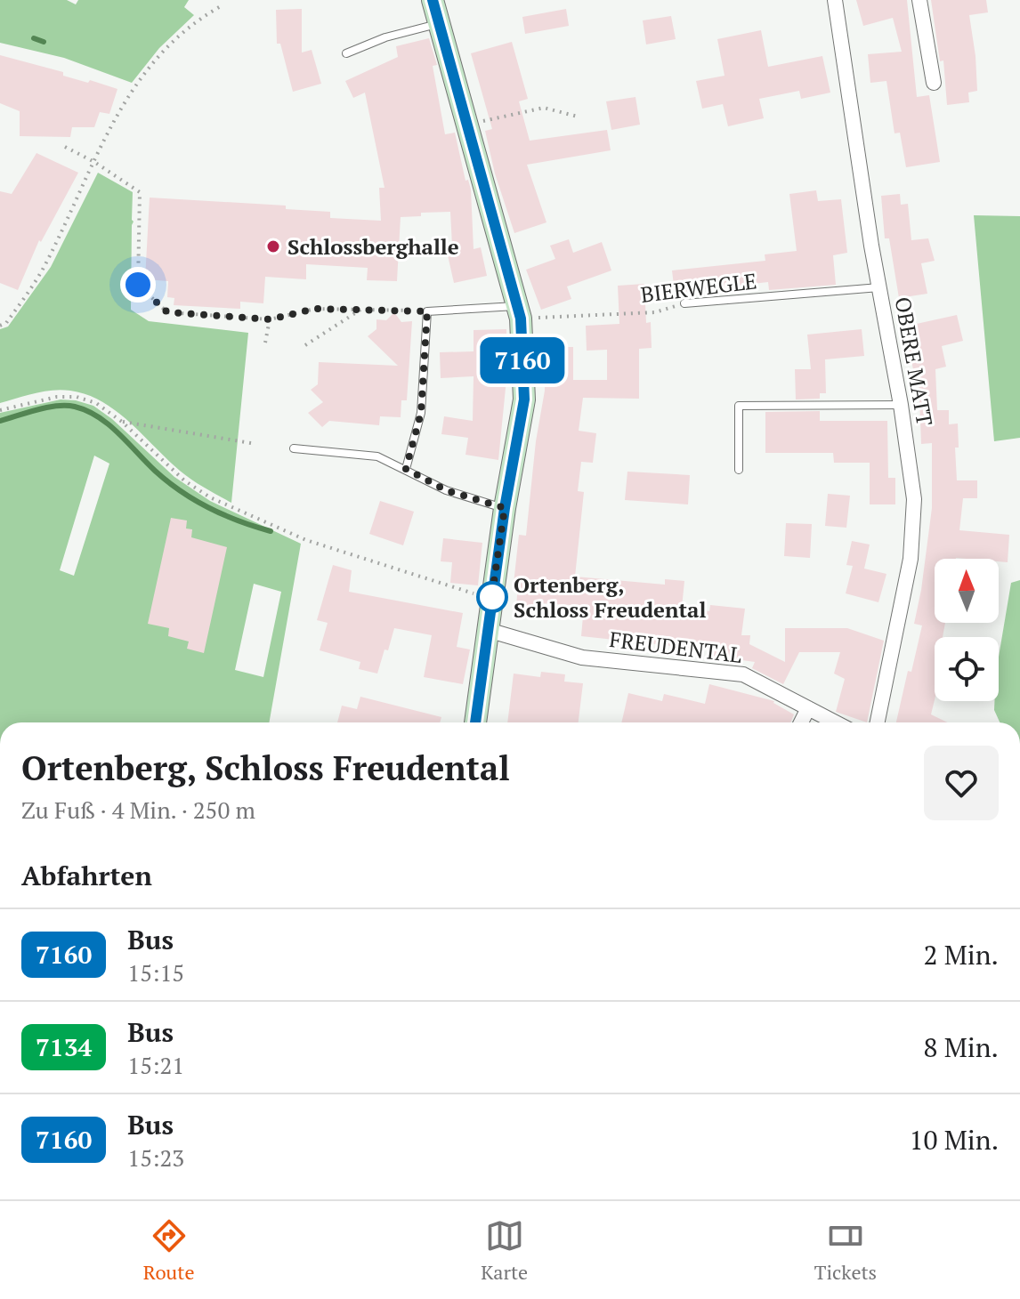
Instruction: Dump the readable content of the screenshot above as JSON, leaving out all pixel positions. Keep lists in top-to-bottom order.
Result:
{
  "streets": {
    "street": ["OBERE MATT", "FREUDENTAL"],
    "lane": ["BIERWEGLE"]
  },
  "crossings": [
    ["BIERWEGLE", "OBERE MATT"]
  ],
  "places": ["Schlossberghalle", "Ortenberg, Schloss Freudental"],
  "lines": ["bus line 7160"],
  "north": "top",
  "page": {
    "on_map": "7160",
    "heading": [
      ["Ortenberg, Schloss Freudental", "Zu Fuß · 4 Min. · 250 m"],
      "Abfahrten"
    ],
    "list": [
      {
        "mark": "7160",
        "name": "Bus",
        "note": "15:15",
        "value": "2 Min."
      },
      {
        "mark": "7134",
        "name": "Bus",
        "note": "15:21",
        "value": "8 Min."
      },
      {
        "mark": "7160",
        "name": "Bus",
        "note": "15:23",
        "value": "10 Min."
      }
    ],
    "tabs": ["Route", "Karte", "Tickets"]
  }
}
